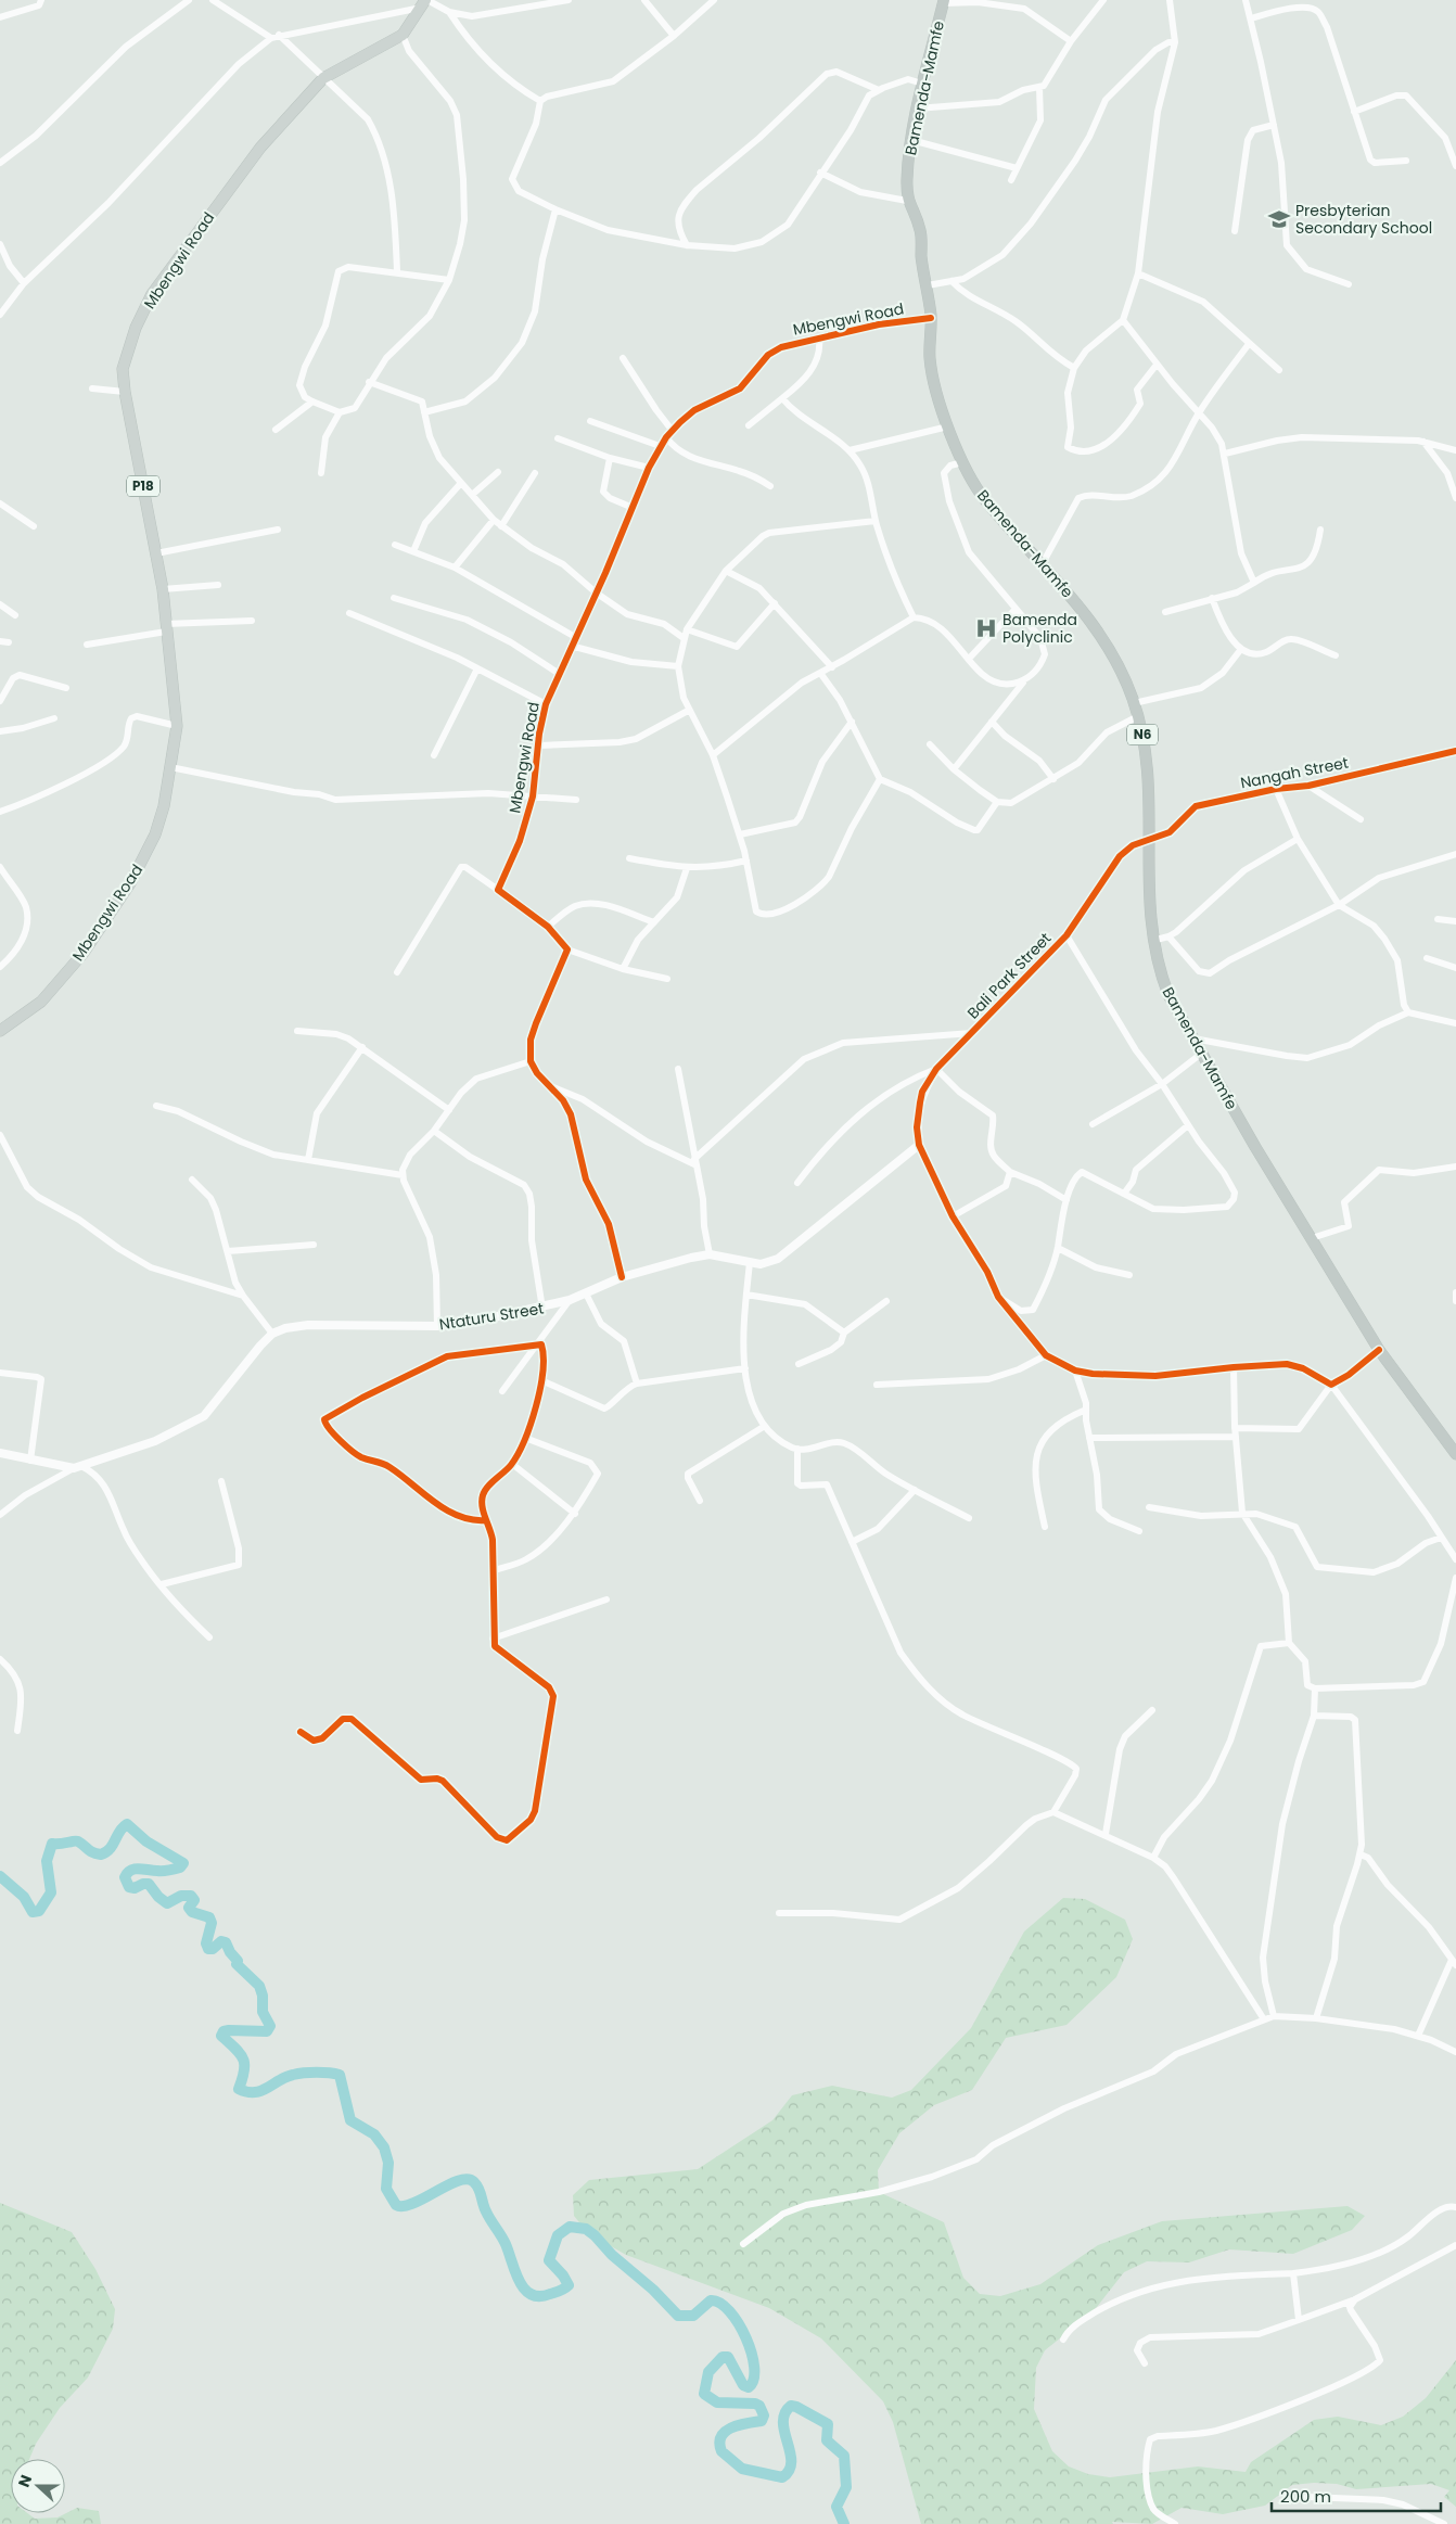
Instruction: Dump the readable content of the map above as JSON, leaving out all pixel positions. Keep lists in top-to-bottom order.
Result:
{
  "streets": {
    "highway": ["Bamenda-Mamfe", "N6"],
    "main road": ["Mbengwi Road", "P18"],
    "street": ["Nangah Street", "Bali Park Street", "Ntaturu Street"]
  },
  "crossings": [
    ["Bamenda-Mamfe", "Mbengwi Road"],
    ["Bamenda-Mamfe", "Nangah Street"],
    ["Bamenda-Mamfe", "Bali Park Street"],
    ["Nangah Street", "Bali Park Street"],
    ["Bali Park Street", "Ntaturu Street"]
  ],
  "places": {
    "school or university": ["Presbyterian Secondary School"],
    "hospital": ["Bamenda Polyclinic"]
  },
  "scale_bar": "200 m",
  "north": "left"
}
